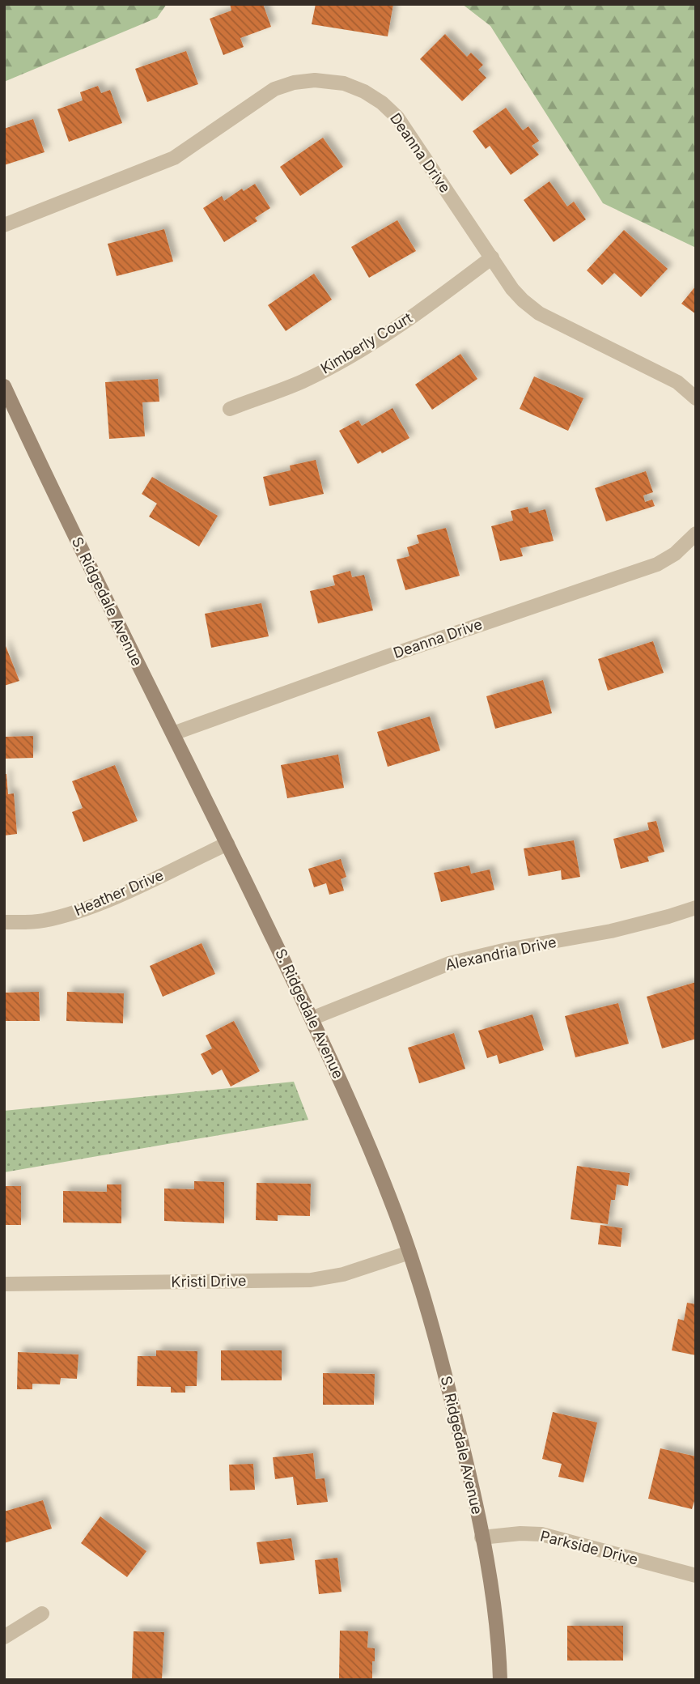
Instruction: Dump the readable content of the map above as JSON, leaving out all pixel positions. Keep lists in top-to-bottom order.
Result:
{
  "streets": {
    "main road": ["S. Ridgedale Avenue"],
    "street": [
      "Deanna Drive",
      "Kimberly Court",
      "Heather Drive",
      "Alexandria Drive",
      "Kristi Drive",
      "Parkside Drive"
    ]
  },
  "crossings": [
    ["Deanna Drive", "Kimberly Court"],
    ["Deanna Drive", "S. Ridgedale Avenue"],
    ["S. Ridgedale Avenue", "Heather Drive"],
    ["S. Ridgedale Avenue", "Alexandria Drive"],
    ["S. Ridgedale Avenue", "Kristi Drive"],
    ["S. Ridgedale Avenue", "Parkside Drive"]
  ]
}
